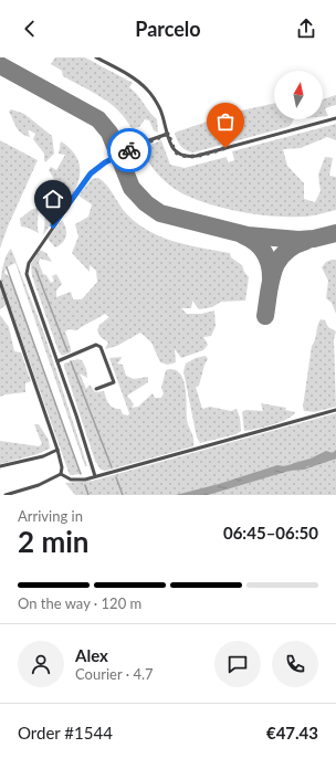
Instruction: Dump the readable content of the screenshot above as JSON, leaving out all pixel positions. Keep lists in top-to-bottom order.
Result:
{
  "north": "top",
  "page": {
    "header": "Parcelo",
    "heading": ["2 min", "Arriving in", "06:45–06:50"],
    "panel": [
      "Alex",
      "Courier · 4.7",
      "Order #1544",
      "€47.43"
    ],
    "bar": "On the way · 120 m"
  }
}
